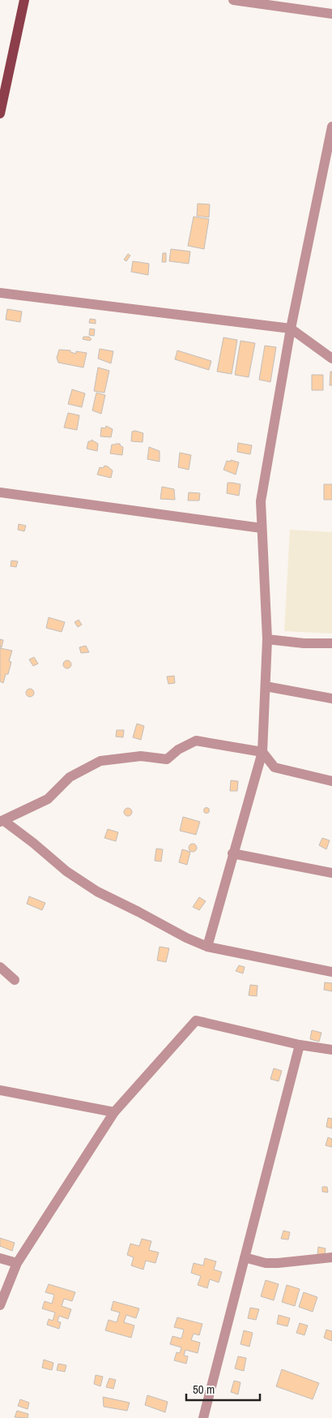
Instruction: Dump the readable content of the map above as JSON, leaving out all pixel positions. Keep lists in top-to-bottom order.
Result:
{
  "scale_bar": "50 m"
}
